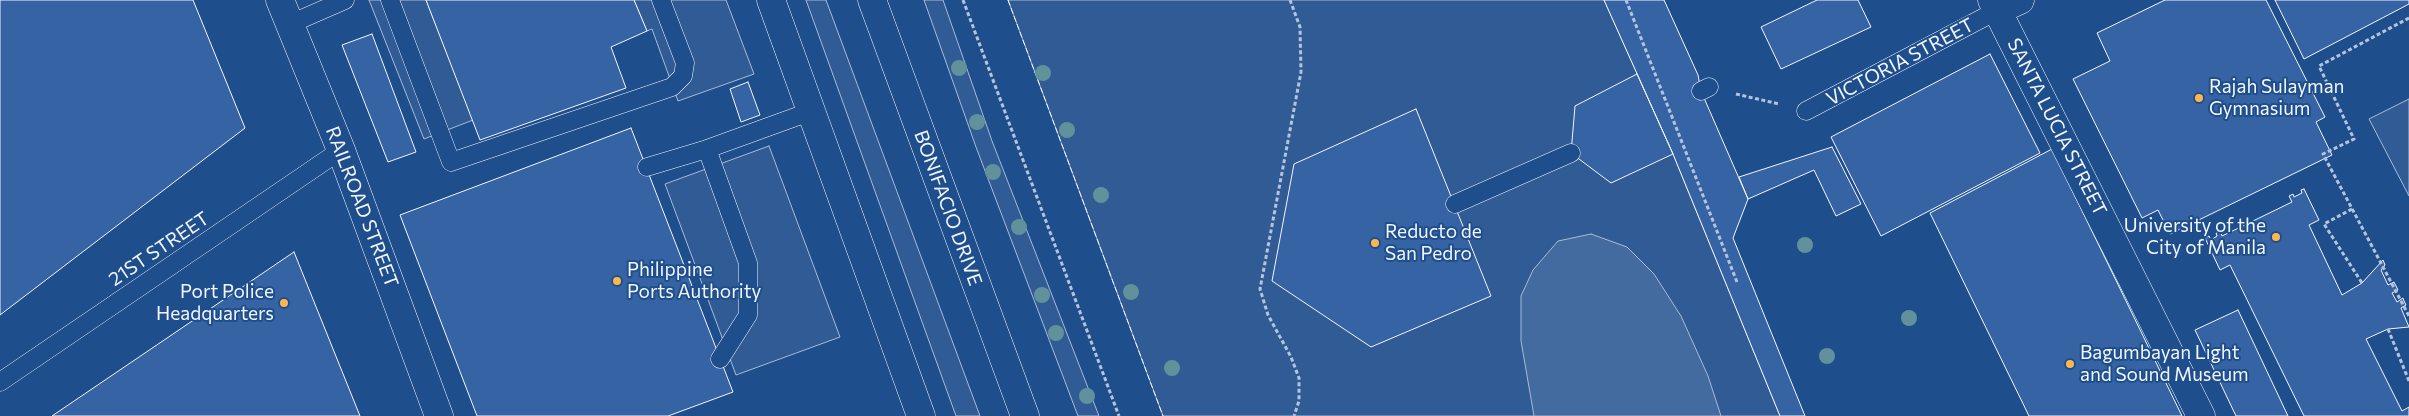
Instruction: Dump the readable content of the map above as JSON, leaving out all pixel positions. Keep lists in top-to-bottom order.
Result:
{
  "streets": {
    "main road": ["SANTA LUCIA STREET", "RAILROAD STREET", "BONIFACIO DRIVE"],
    "lane": ["VICTORIA STREET", "21ST STREET"]
  },
  "crossings": [
    ["VICTORIA STREET", "SANTA LUCIA STREET"],
    ["RAILROAD STREET", "21ST STREET"]
  ],
  "places": [
    "Rajah Sulayman Gymnasium",
    "University of the City of Manila",
    "Reducto de San Pedro",
    "Philippine Ports Authority",
    "Port Police Headquarters",
    "Bagumbayan Light and Sound Museum"
  ]
}
